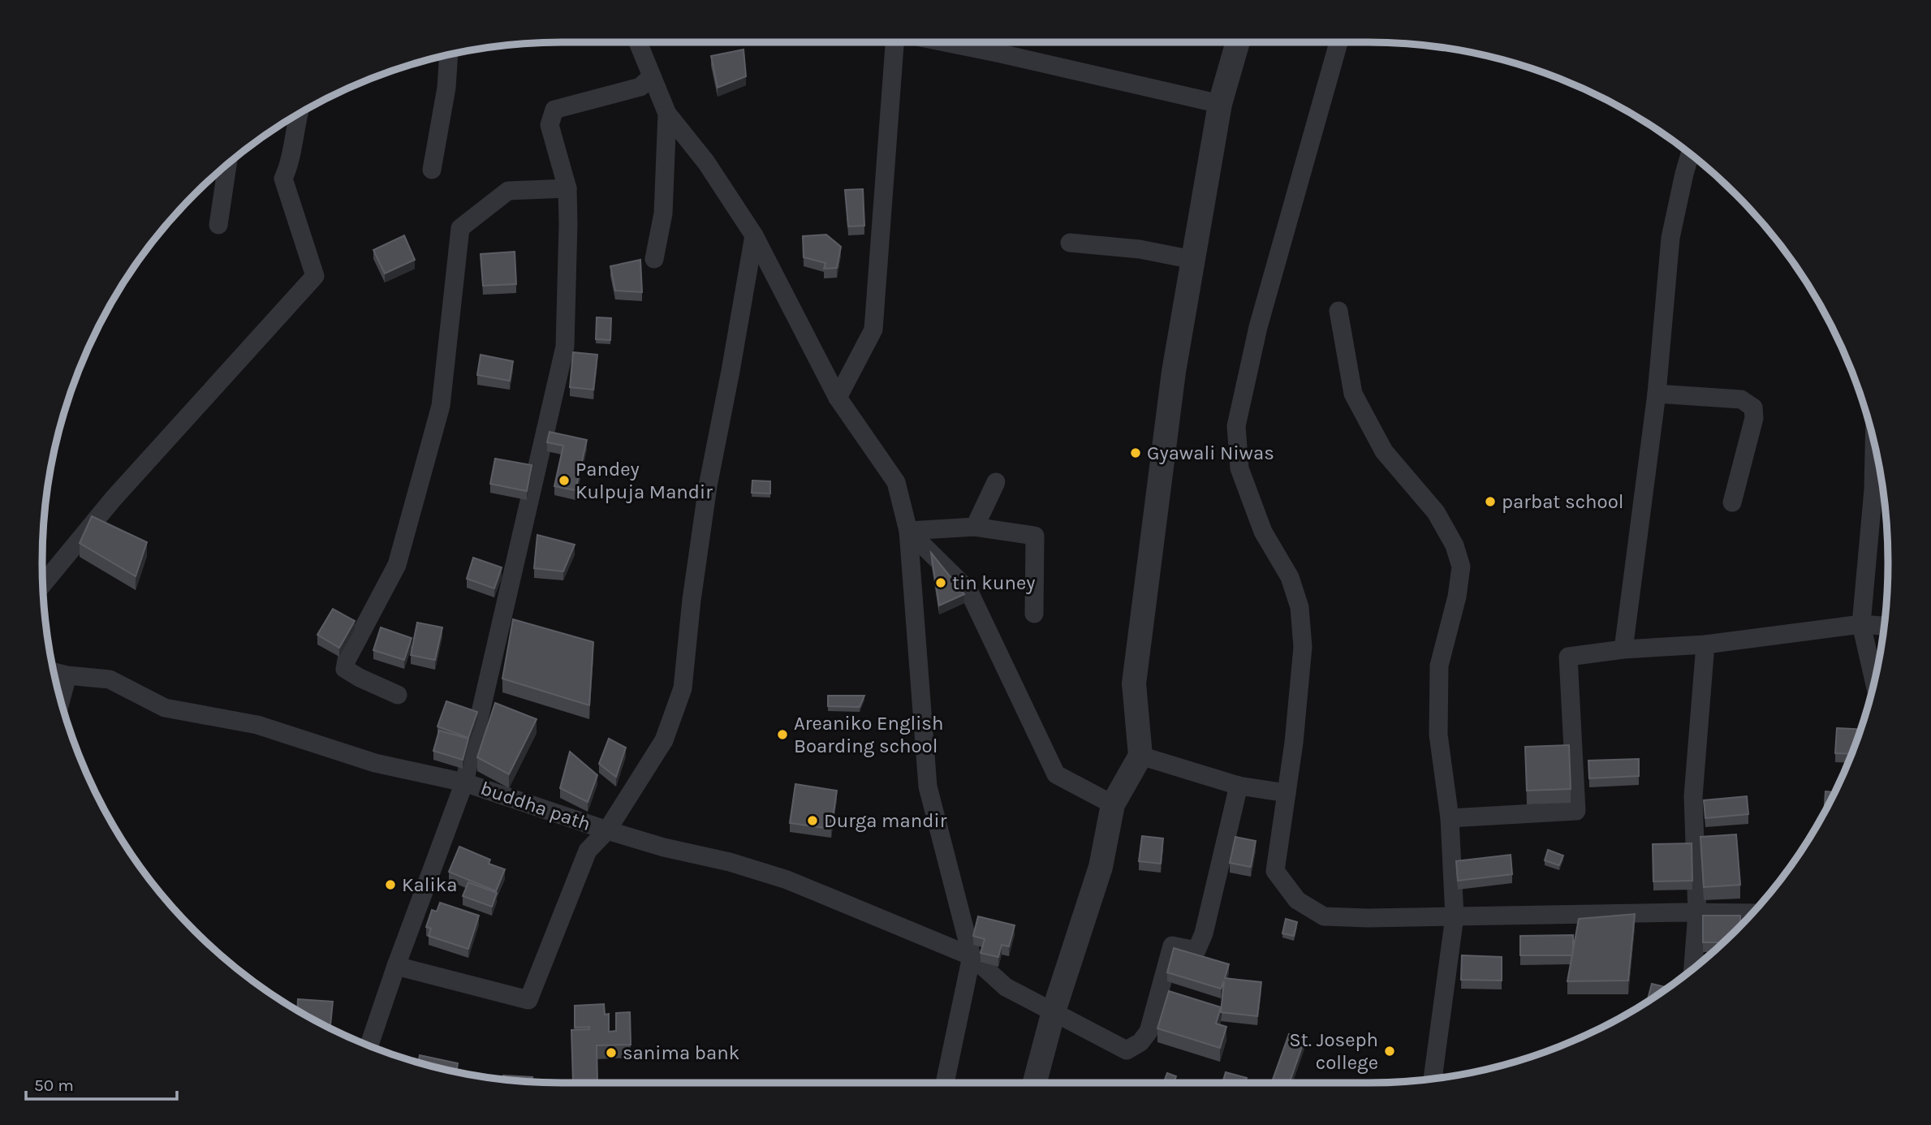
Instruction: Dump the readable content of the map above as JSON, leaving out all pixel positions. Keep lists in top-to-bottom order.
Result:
{
  "streets": {
    "street": ["buddha path"]
  },
  "places": [
    "Gyawali Niwas",
    "Pandey Kulpuja Mandir",
    "parbat school",
    "tin kuney",
    "Areaniko English Boarding school",
    "Durga mandir",
    "Kalika",
    "St. Joseph college",
    "sanima bank"
  ],
  "scale_bar": "50 m"
}
